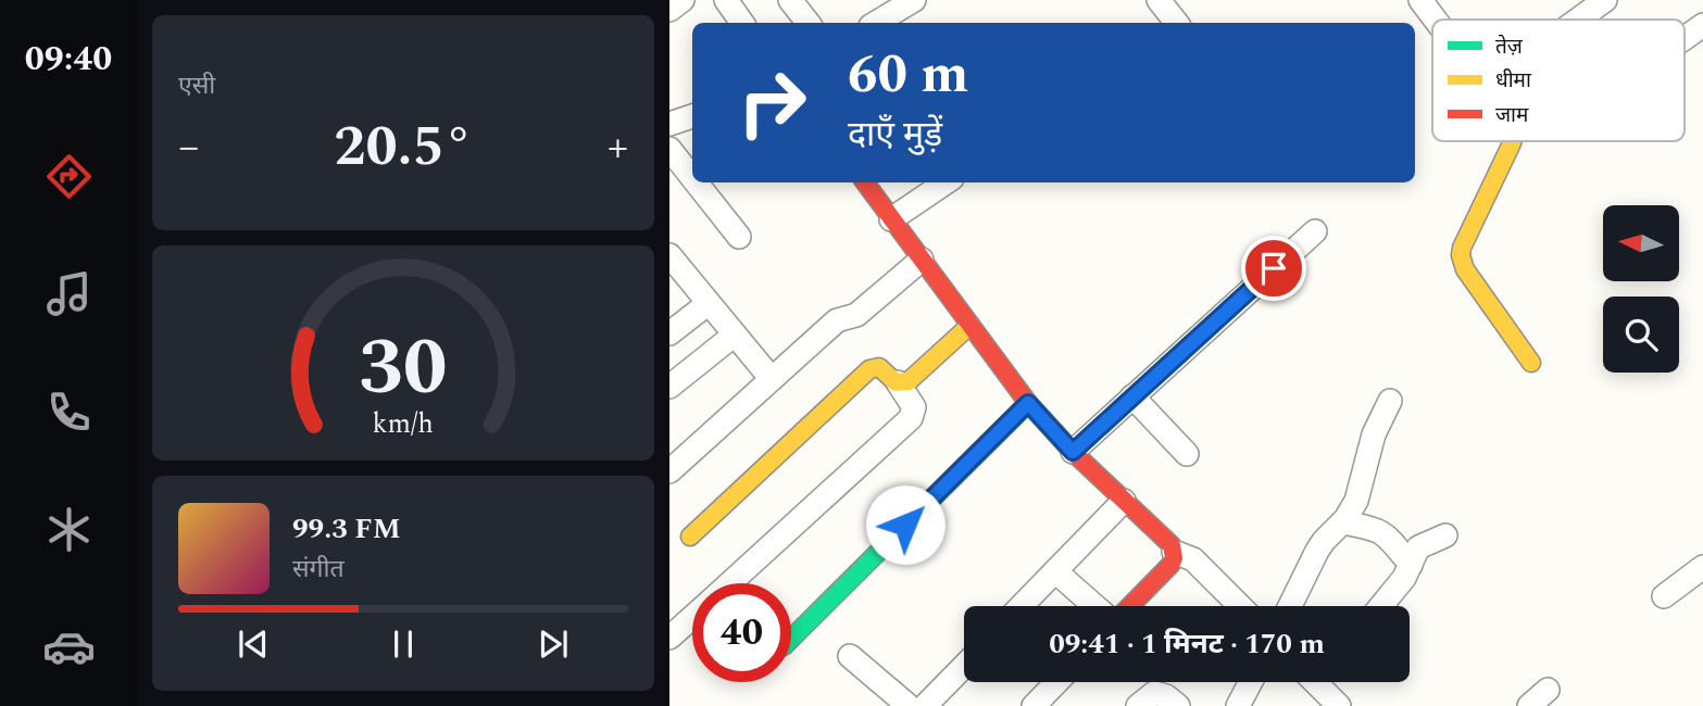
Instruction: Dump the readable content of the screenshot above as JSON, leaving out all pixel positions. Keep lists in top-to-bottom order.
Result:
{
  "legend": ["तेज़", "धीमा", "जाम"],
  "north": "left",
  "page": {
    "tabs": "09:40",
    "tile": "एसी",
    "turn": ["60 m", "दाएँ मुड़ें"],
    "heat": ["−", "20.5°", "+"],
    "song": ["99.3 FM", "संगीत"],
    "limit": "40",
    "trip": "09:41 · 1 मिनट · 170 m",
    "gauge": ["30", "km/h"]
  }
}
